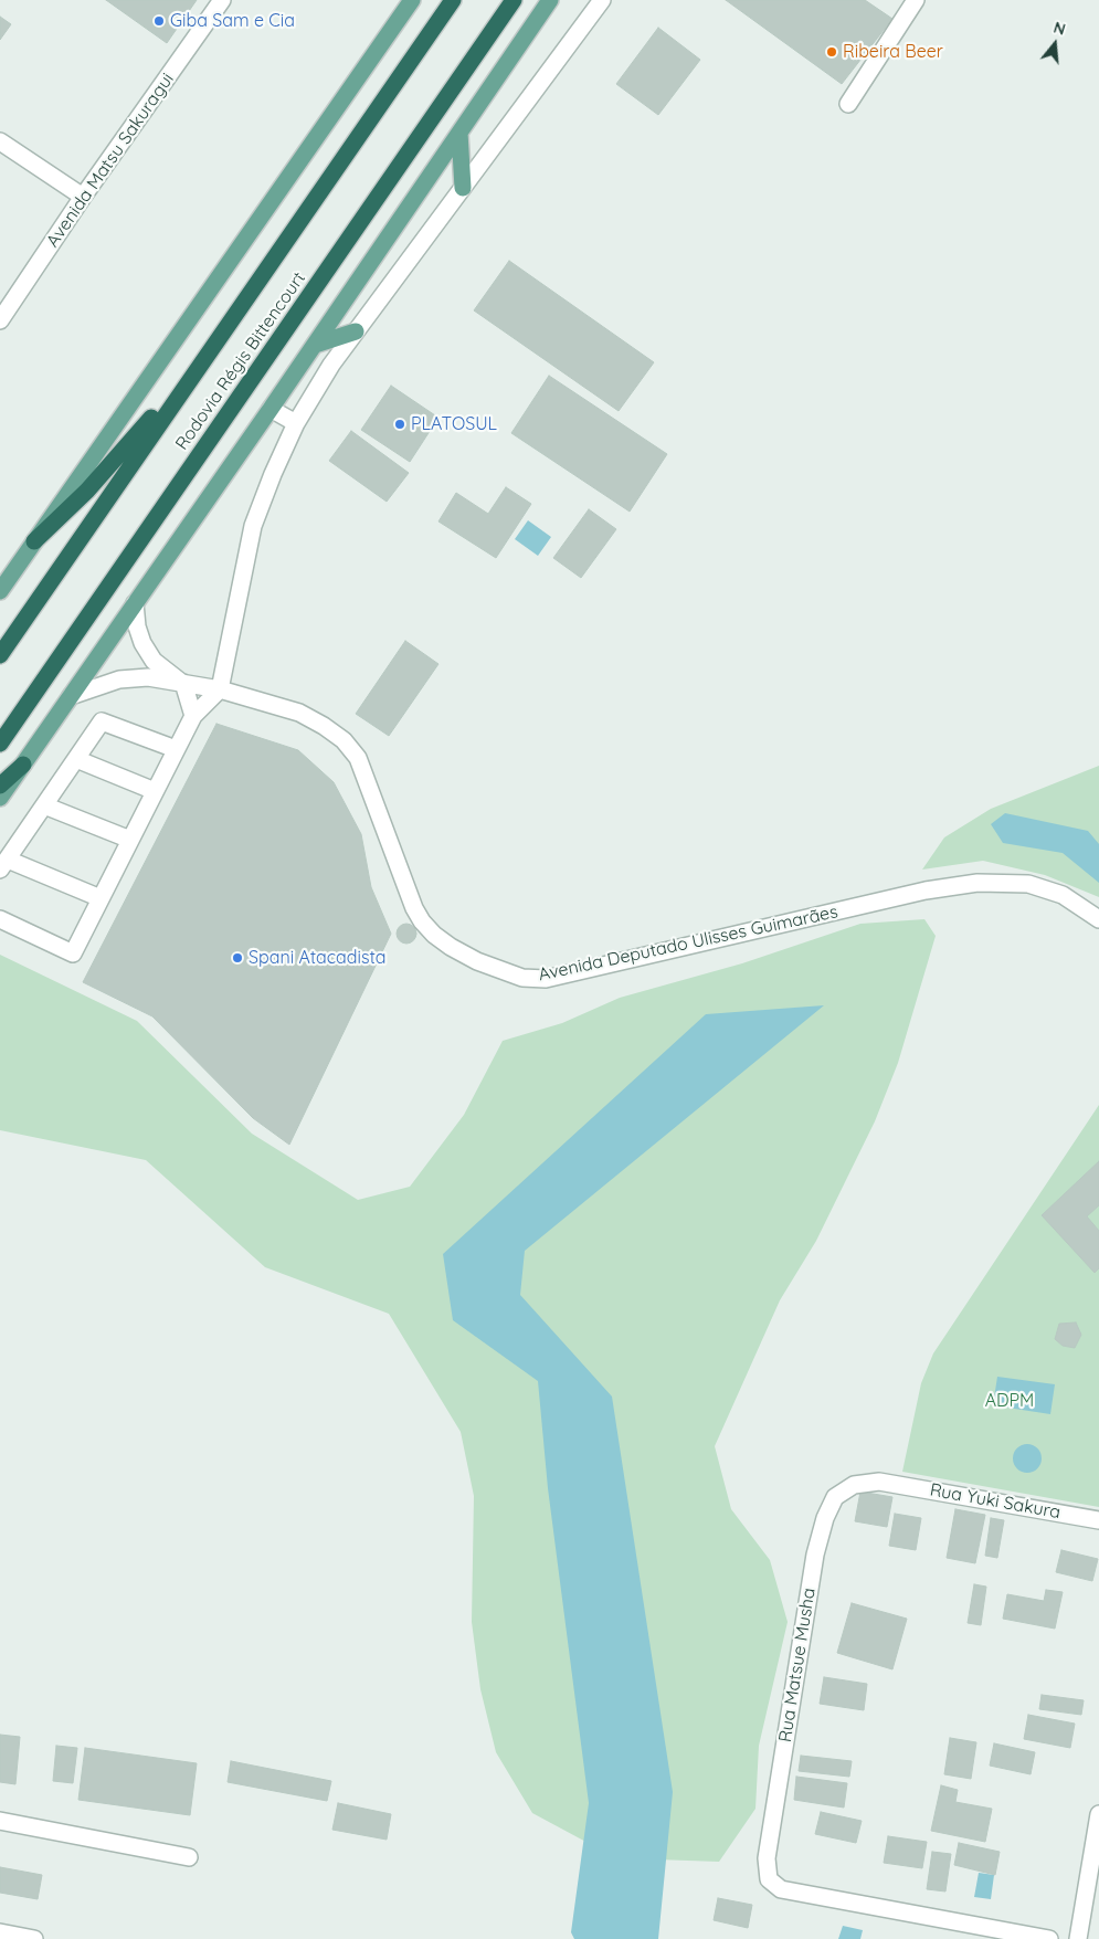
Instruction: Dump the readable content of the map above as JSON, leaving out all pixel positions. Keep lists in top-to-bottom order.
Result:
{
  "streets": {
    "highway": ["Rodovia Régis Bittencourt"],
    "street": [
      "Avenida Matsu Sakuragui",
      "Avenida Deputado Ulisses Guimarães",
      "Rua Yuki Sakura",
      "Rua Matsue Musha"
    ]
  },
  "crossings": [
    ["Rua Yuki Sakura", "Rua Matsue Musha"]
  ],
  "parks": ["ADPM"],
  "places": [
    "Giba Sam e Cia",
    "Ribeira Beer",
    "PLATOSUL",
    "Spani Atacadista"
  ],
  "north": "top"
}
